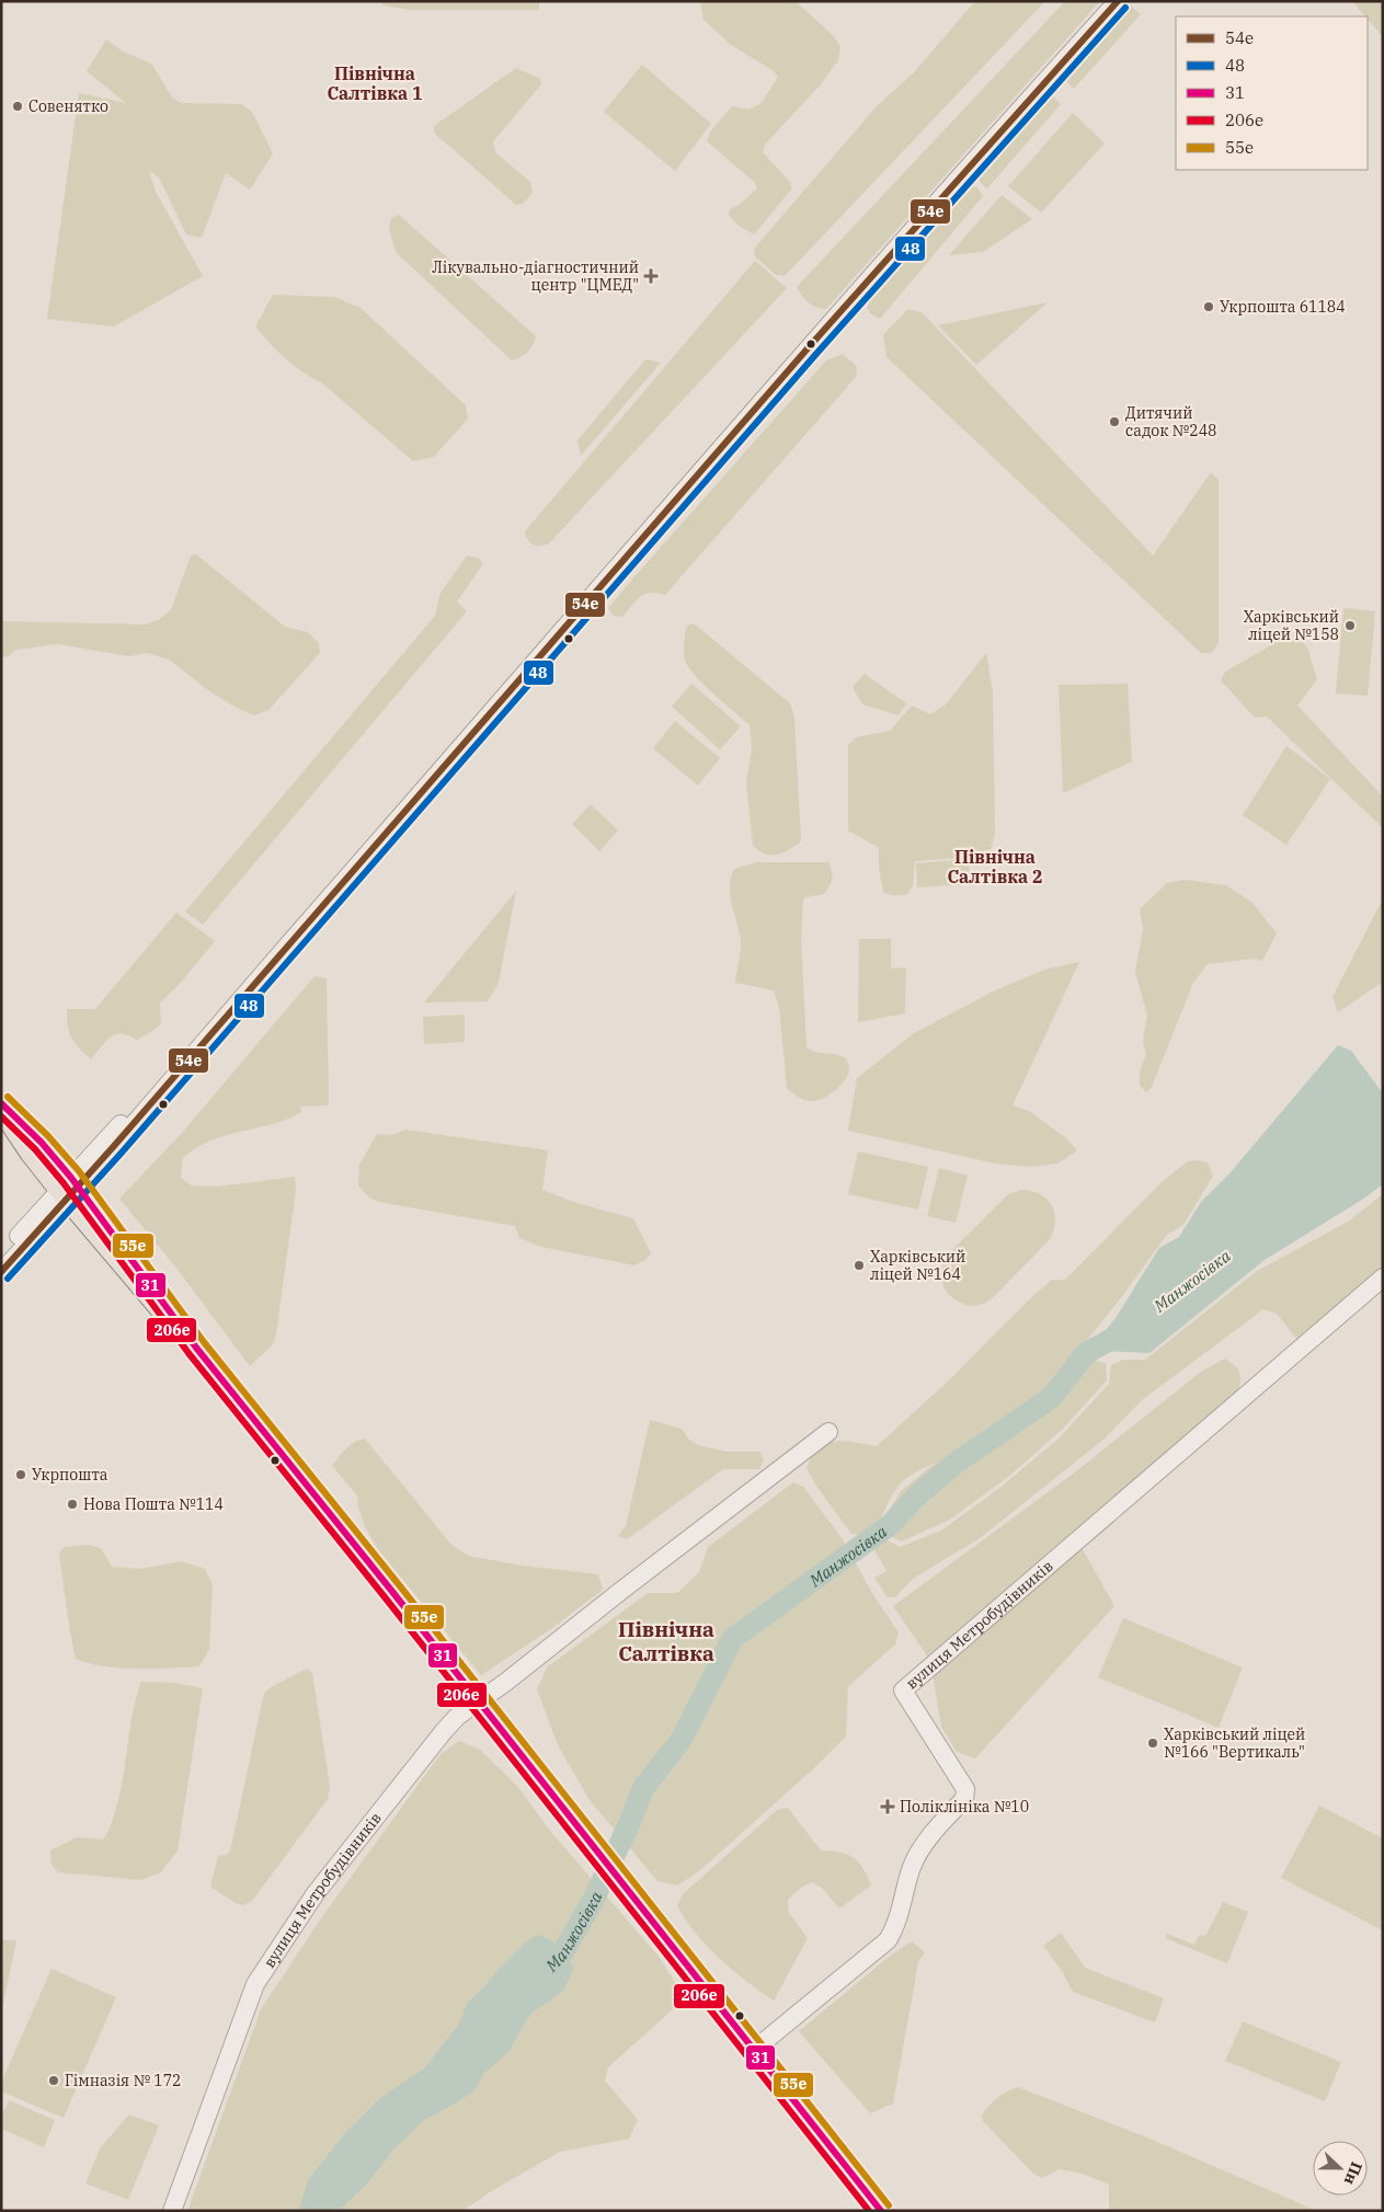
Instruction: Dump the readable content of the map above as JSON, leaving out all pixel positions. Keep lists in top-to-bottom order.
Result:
{
  "streets": {
    "street": ["вулиця Метробудівників"]
  },
  "districts": ["Північна Салтівка 1", "Північна Салтівка 2", "Північна Салтівка"],
  "water": ["Манжосівка"],
  "places": {
    "other": [
      "Совенятко",
      "Укрпошта 61184",
      "Дитячий садок №248",
      "Харківський ліцей №158",
      "Харківський ліцей №164",
      "Укрпошта",
      "Нова Пошта №114",
      "Харківський ліцей №166 \"Вертикаль\"",
      "Гімназія № 172"
    ],
    "health": ["Лікувально-діагностичний центр \"ЦМЕД\"", "Поліклініка №10"]
  },
  "lines": [
    "transit line 54е",
    "transit line 48",
    "transit line 55е",
    "transit line 31",
    "transit line 206е"
  ],
  "legend": [
    "54е",
    "48",
    "31",
    "206е",
    "55е"
  ],
  "north": "right"
}
